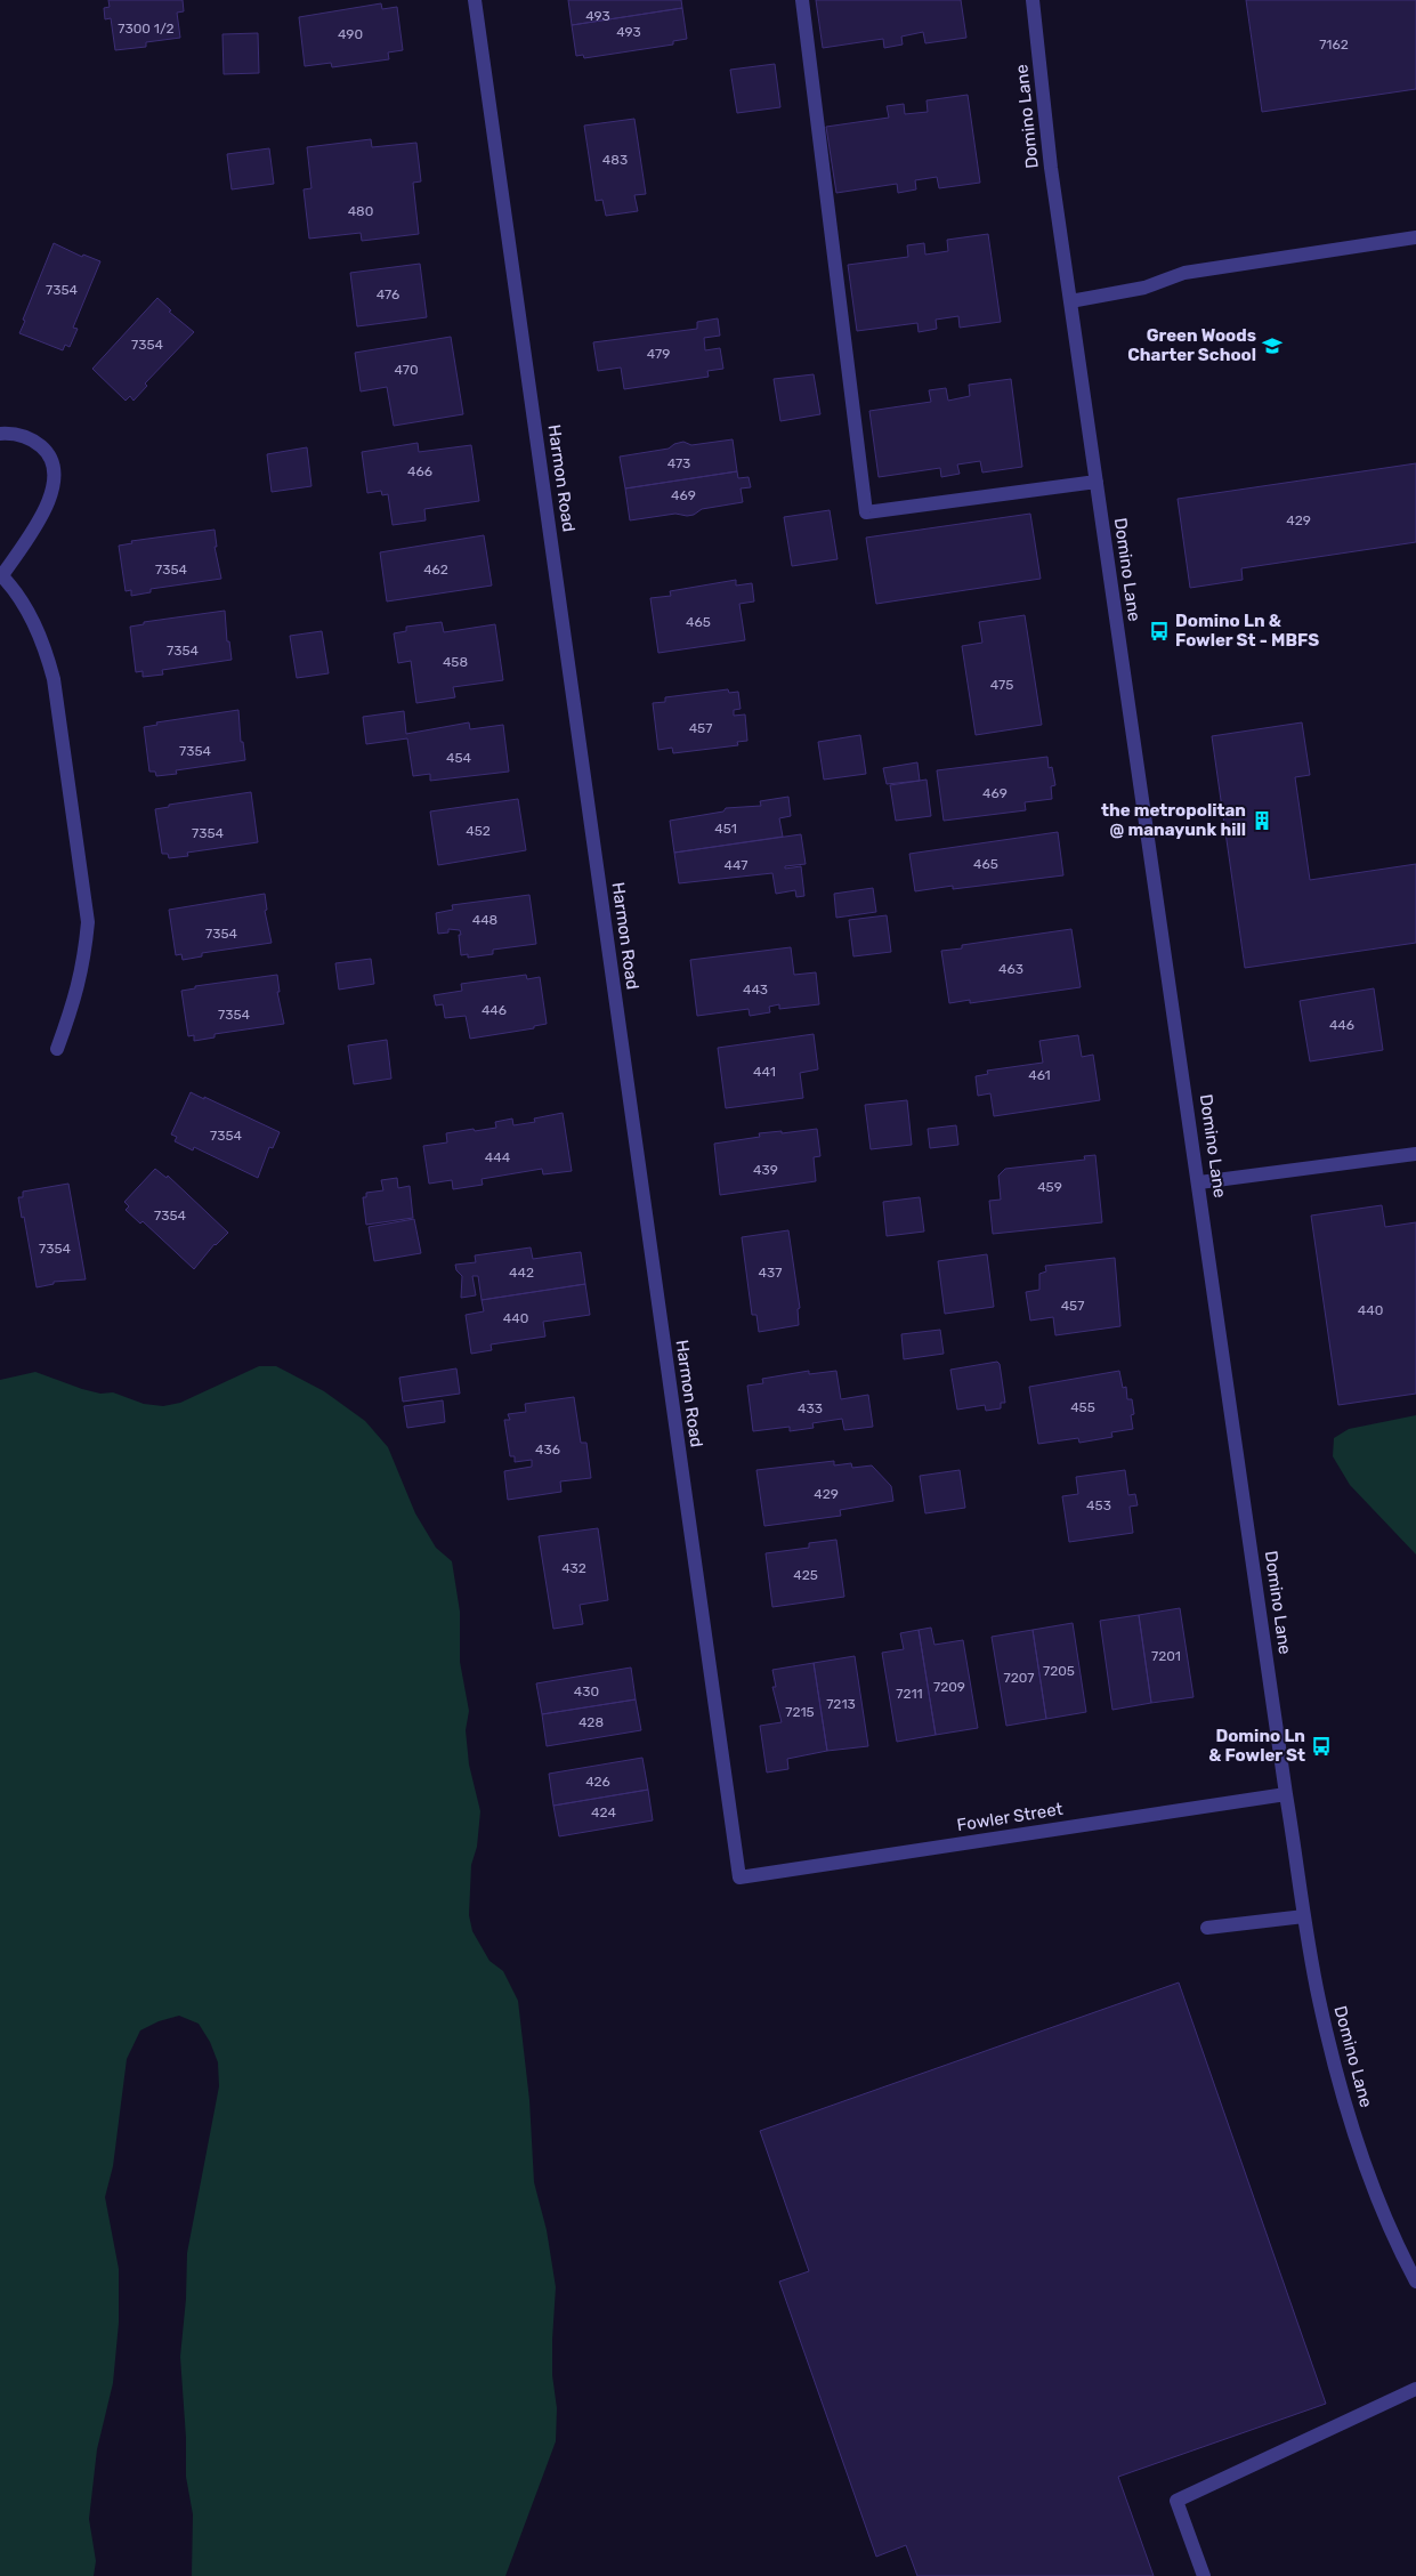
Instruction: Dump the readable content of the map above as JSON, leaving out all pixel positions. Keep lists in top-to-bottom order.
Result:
{
  "streets": {
    "street": ["Domino Lane", "Harmon Road", "Fowler Street"]
  },
  "crossings": [
    ["Domino Lane", "Fowler Street"],
    ["Harmon Road", "Fowler Street"]
  ],
  "places": {
    "school or university": ["Green Woods Charter School"],
    "bus stop": ["Domino Ln & Fowler St - MBFS", "Domino Ln & Fowler St"],
    "building": ["the metropolitan @ manayunk hill"]
  },
  "house_numbers": [
    "493",
    "7300 1/2",
    "493",
    "490",
    "7162",
    "483",
    "480",
    "7354",
    "476",
    "7354",
    "479",
    "470",
    "473",
    "466",
    "469",
    "429",
    "7354",
    "462",
    "465",
    "7354",
    "458",
    "475",
    "457",
    "7354",
    "454",
    "469",
    "451",
    "452",
    "7354",
    "465",
    "447",
    "448",
    "7354",
    "463",
    "443",
    "446",
    "7354",
    "446",
    "441",
    "461",
    "7354",
    "444",
    "439",
    "459",
    "7354",
    "7354",
    "442",
    "437",
    "457",
    "440",
    "440",
    "455",
    "433",
    "436",
    "429",
    "453",
    "432",
    "425",
    "7201",
    "7205",
    "7207",
    "7209",
    "430",
    "7211",
    "7213",
    "7215",
    "428",
    "426",
    "424"
  ]
}
